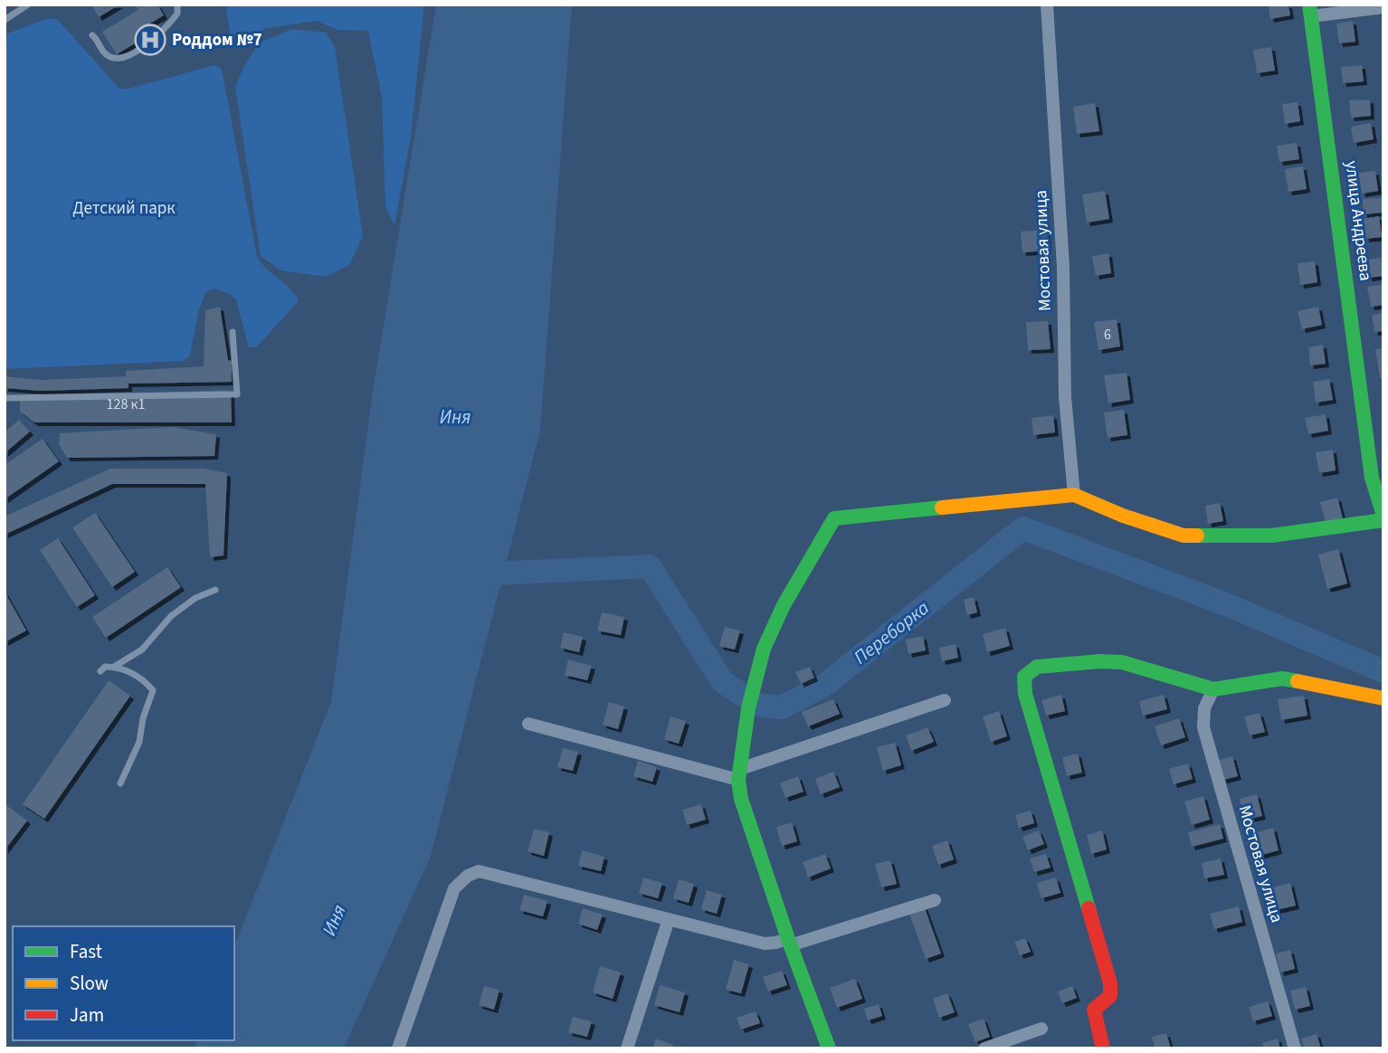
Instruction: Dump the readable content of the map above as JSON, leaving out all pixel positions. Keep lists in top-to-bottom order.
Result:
{
  "streets": {
    "street": ["улица Андреева", "Мостовая улица"]
  },
  "water": ["Иня", "Переборка"],
  "parks": ["Детский парк"],
  "places": {
    "hospital": ["Роддом №7"]
  },
  "house_numbers": ["6", "128 к1"],
  "legend": ["Fast", "Slow", "Jam"]
}
